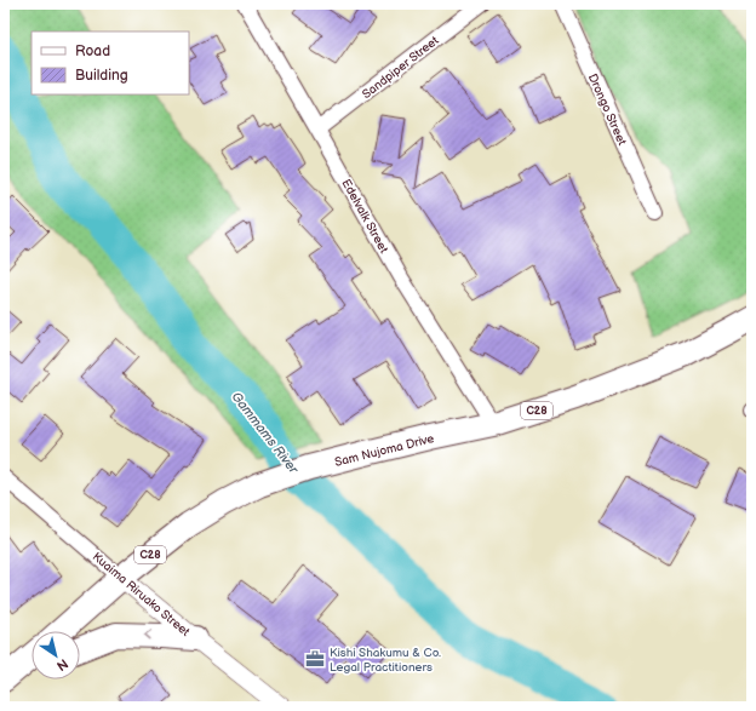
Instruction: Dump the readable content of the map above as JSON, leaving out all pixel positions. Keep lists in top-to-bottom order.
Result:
{
  "streets": {
    "highway": ["C28", "Sam Nujoma Drive"],
    "street": [
      "Sandpiper Street",
      "Drongo Street",
      "Edelvalk Street",
      "Kuaima Riruako Street"
    ]
  },
  "crossings": [
    ["Sandpiper Street", "Edelvalk Street"],
    ["Edelvalk Street", "Sam Nujoma Drive"],
    ["Sam Nujoma Drive", "Kuaima Riruako Street"]
  ],
  "water": ["Gammams River"],
  "places": {
    "office": ["Kishi Shakumu & Co. Legal Practitioners"]
  },
  "legend": ["Road", "Building"],
  "north": "bottom right"
}
